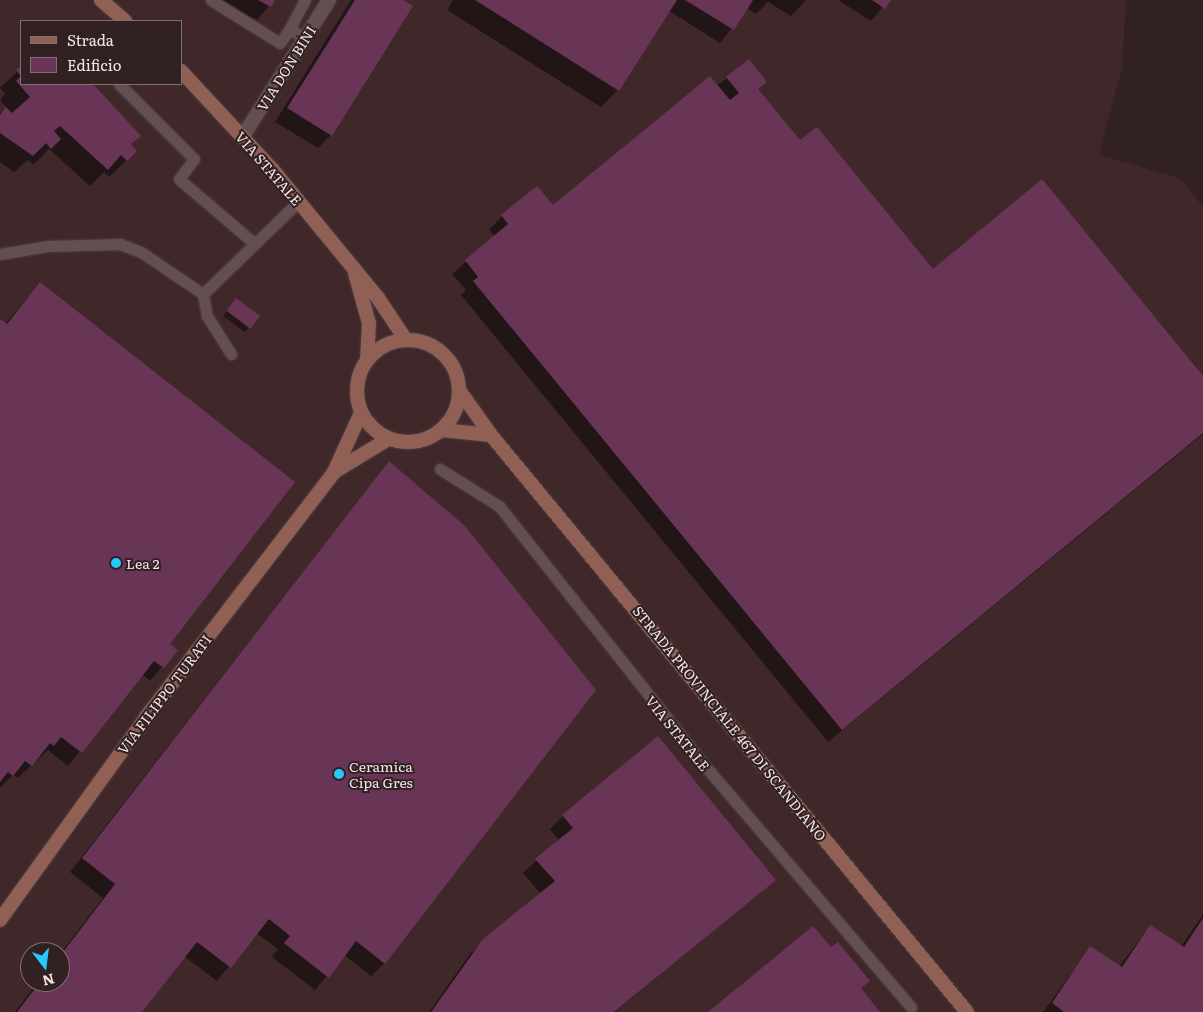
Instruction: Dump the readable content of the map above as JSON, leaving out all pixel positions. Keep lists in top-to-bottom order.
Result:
{
  "streets": {
    "main road": ["VIA STATALE", "VIA FILIPPO TURATI", "STRADA PROVINCIALE 467 DI SCANDIANO"],
    "street": ["VIA DON BINI"]
  },
  "crossings": [
    ["VIA DON BINI", "VIA STATALE"],
    ["VIA STATALE", "VIA FILIPPO TURATI"]
  ],
  "places": ["Lea 2", "Ceramica Cipa Gres"],
  "legend": ["Strada", "Edificio"],
  "north": "bottom"
}
